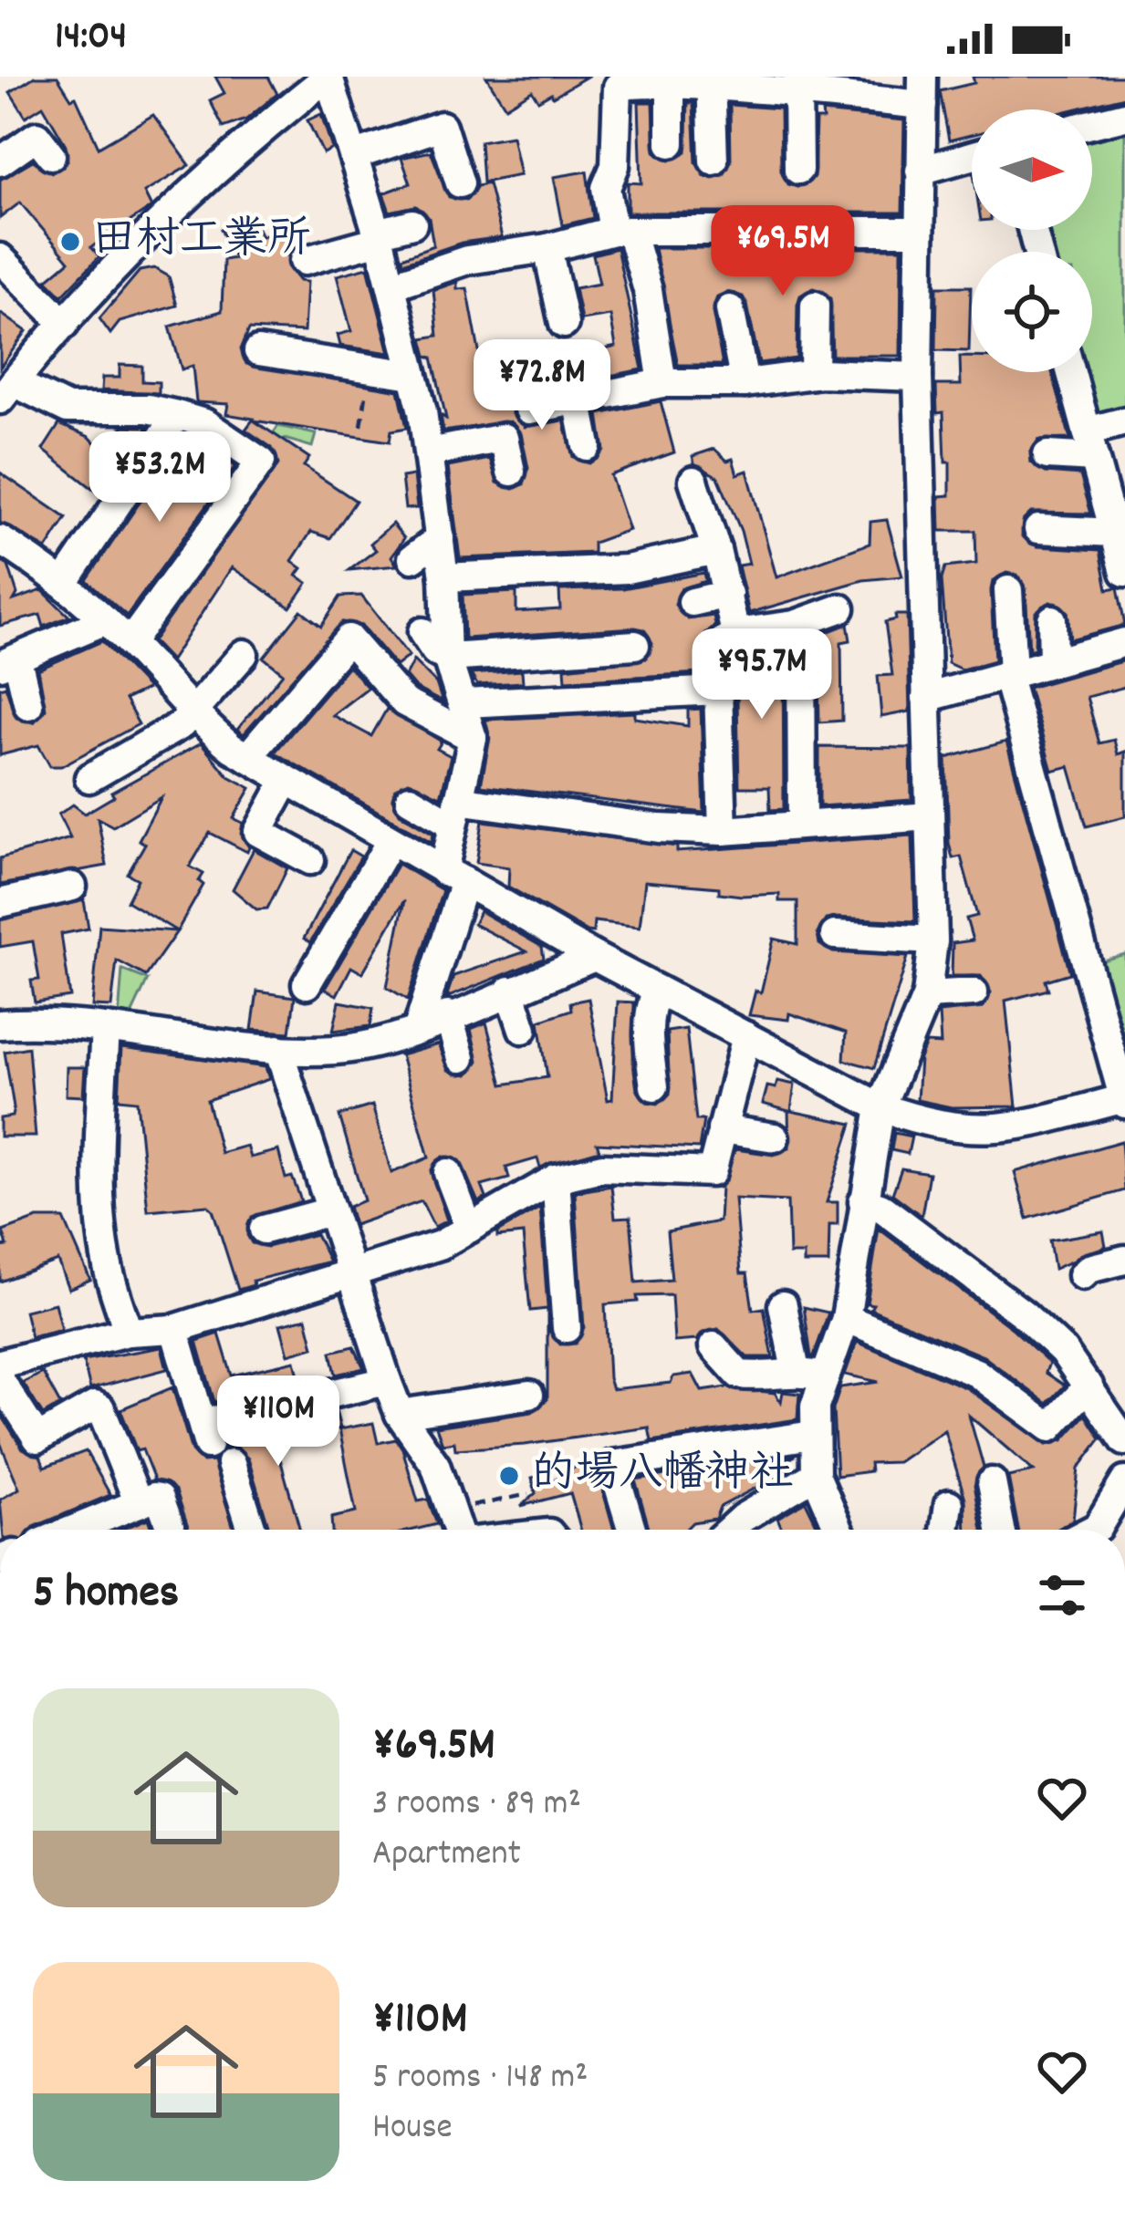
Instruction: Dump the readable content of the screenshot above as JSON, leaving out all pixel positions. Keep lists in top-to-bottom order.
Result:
{
  "places": ["田村工業所", "的場八幡神社"],
  "north": "right",
  "page": {
    "status": "14:04",
    "price": [
      "¥69.5M",
      "¥72.8M",
      "¥53.2M",
      "¥95.7M",
      "¥110M"
    ],
    "heading": "5 homes",
    "list": [
      {
        "name": "¥69.5M",
        "note": "3 rooms · 89 m² · Apartment"
      },
      {
        "name": "¥110M",
        "note": "5 rooms · 148 m² · House"
      }
    ]
  }
}
